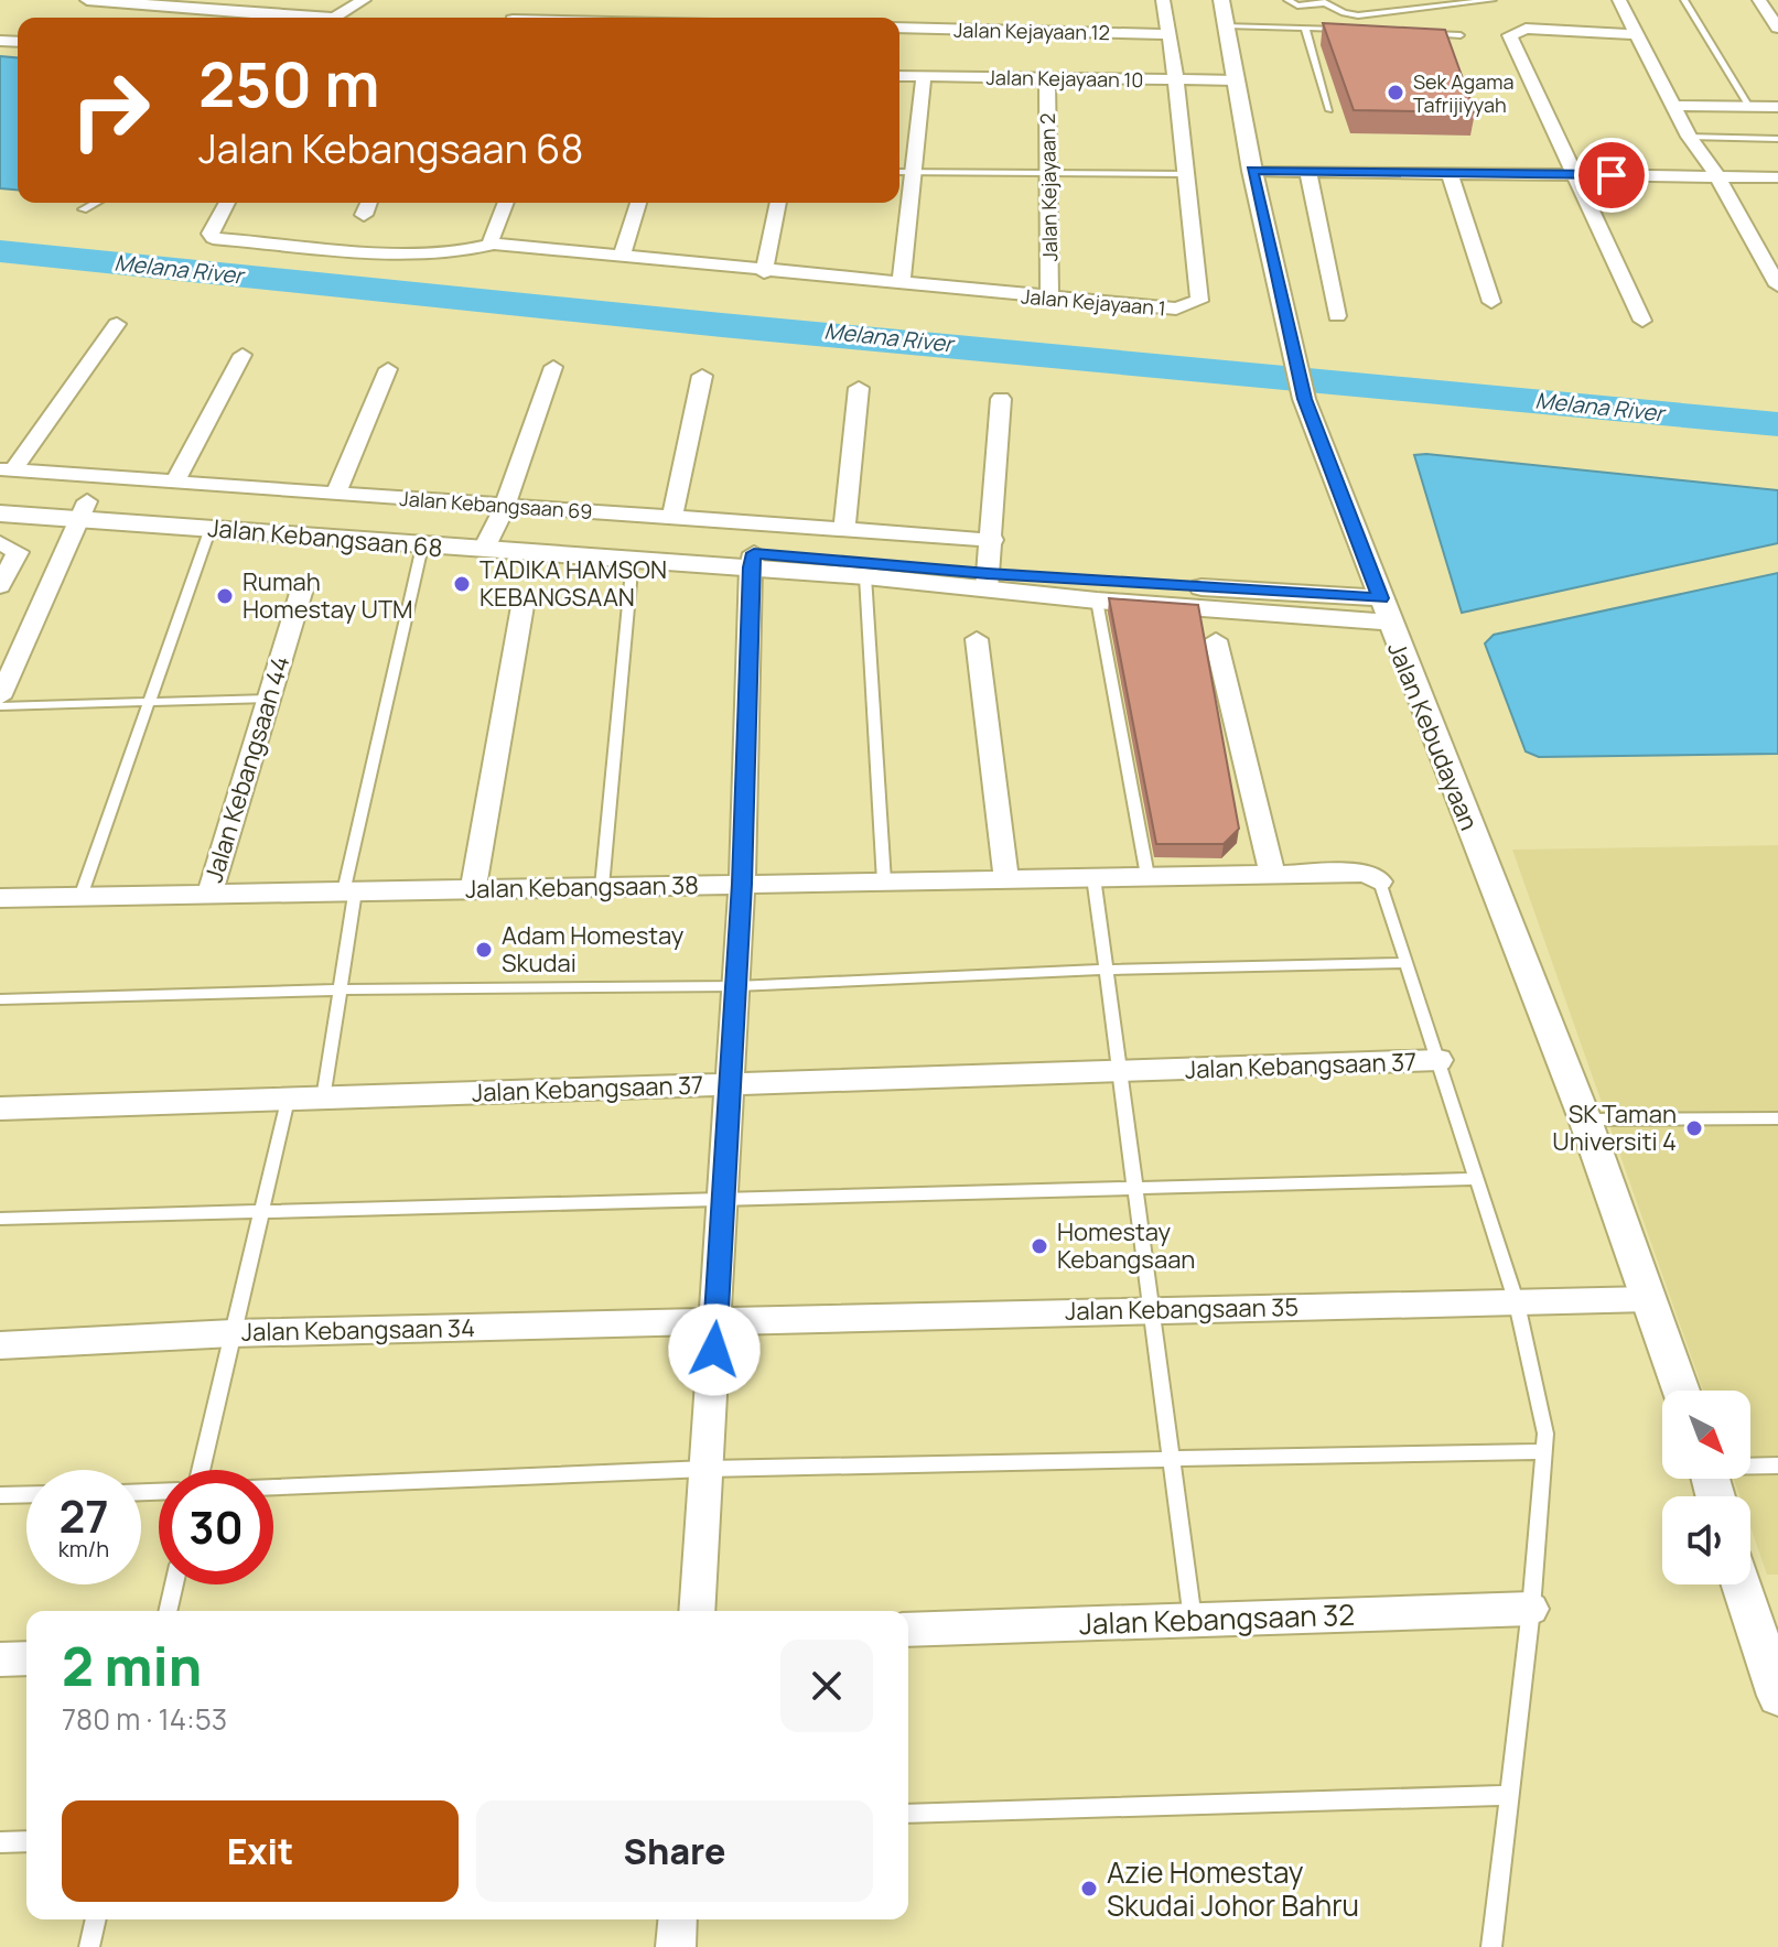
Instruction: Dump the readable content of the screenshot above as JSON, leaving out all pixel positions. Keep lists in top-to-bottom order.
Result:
{
  "streets": {
    "street": [
      "Jalan Kejayaan 12",
      "Jalan Kejayaan 10",
      "Jalan Kejayaan 2",
      "Jalan Kejayaan 1",
      "Jalan Kebangsaan 69",
      "Jalan Kebangsaan 68",
      "Jalan Kebudayaan",
      "Jalan Kebangsaan 44",
      "Jalan Kebangsaan 38",
      "Jalan Kebangsaan 37",
      "Jalan Kebangsaan 35",
      "Jalan Kebangsaan 34",
      "Jalan Kebangsaan 32"
    ]
  },
  "crossings": [
    ["Jalan Kejayaan 12", "Jalan Kejayaan 1"],
    ["Jalan Kejayaan 10", "Jalan Kejayaan 2"],
    ["Jalan Kejayaan 10", "Jalan Kejayaan 1"],
    ["Jalan Kejayaan 10", "Jalan Kebudayaan"],
    ["Jalan Kejayaan 2", "Jalan Kejayaan 1"],
    ["Jalan Kebangsaan 68", "Jalan Kebudayaan"],
    ["Jalan Kebudayaan", "Jalan Kebangsaan 35"],
    ["Jalan Kebangsaan 44", "Jalan Kebangsaan 38"],
    ["Jalan Kebangsaan 35", "Jalan Kebangsaan 34"]
  ],
  "water": ["Melana River"],
  "places": [
    "Sek Agama Tafrijiyyah",
    "TADIKA HAMSON KEBANGSAAN",
    "Rumah Homestay UTM",
    "Adam Homestay Skudai",
    "SK Taman Universiti 4",
    "Homestay Kebangsaan",
    "Azie Homestay Skudai Johor Bahru"
  ],
  "north": "bottom right",
  "page": {
    "turn": ["250 m", "Jalan Kebangsaan 68"],
    "speed": "27 km/h",
    "limit": "30",
    "heading": ["2 min", "780 m · 14:53"],
    "buttons": ["Exit", "Share"]
  }
}
